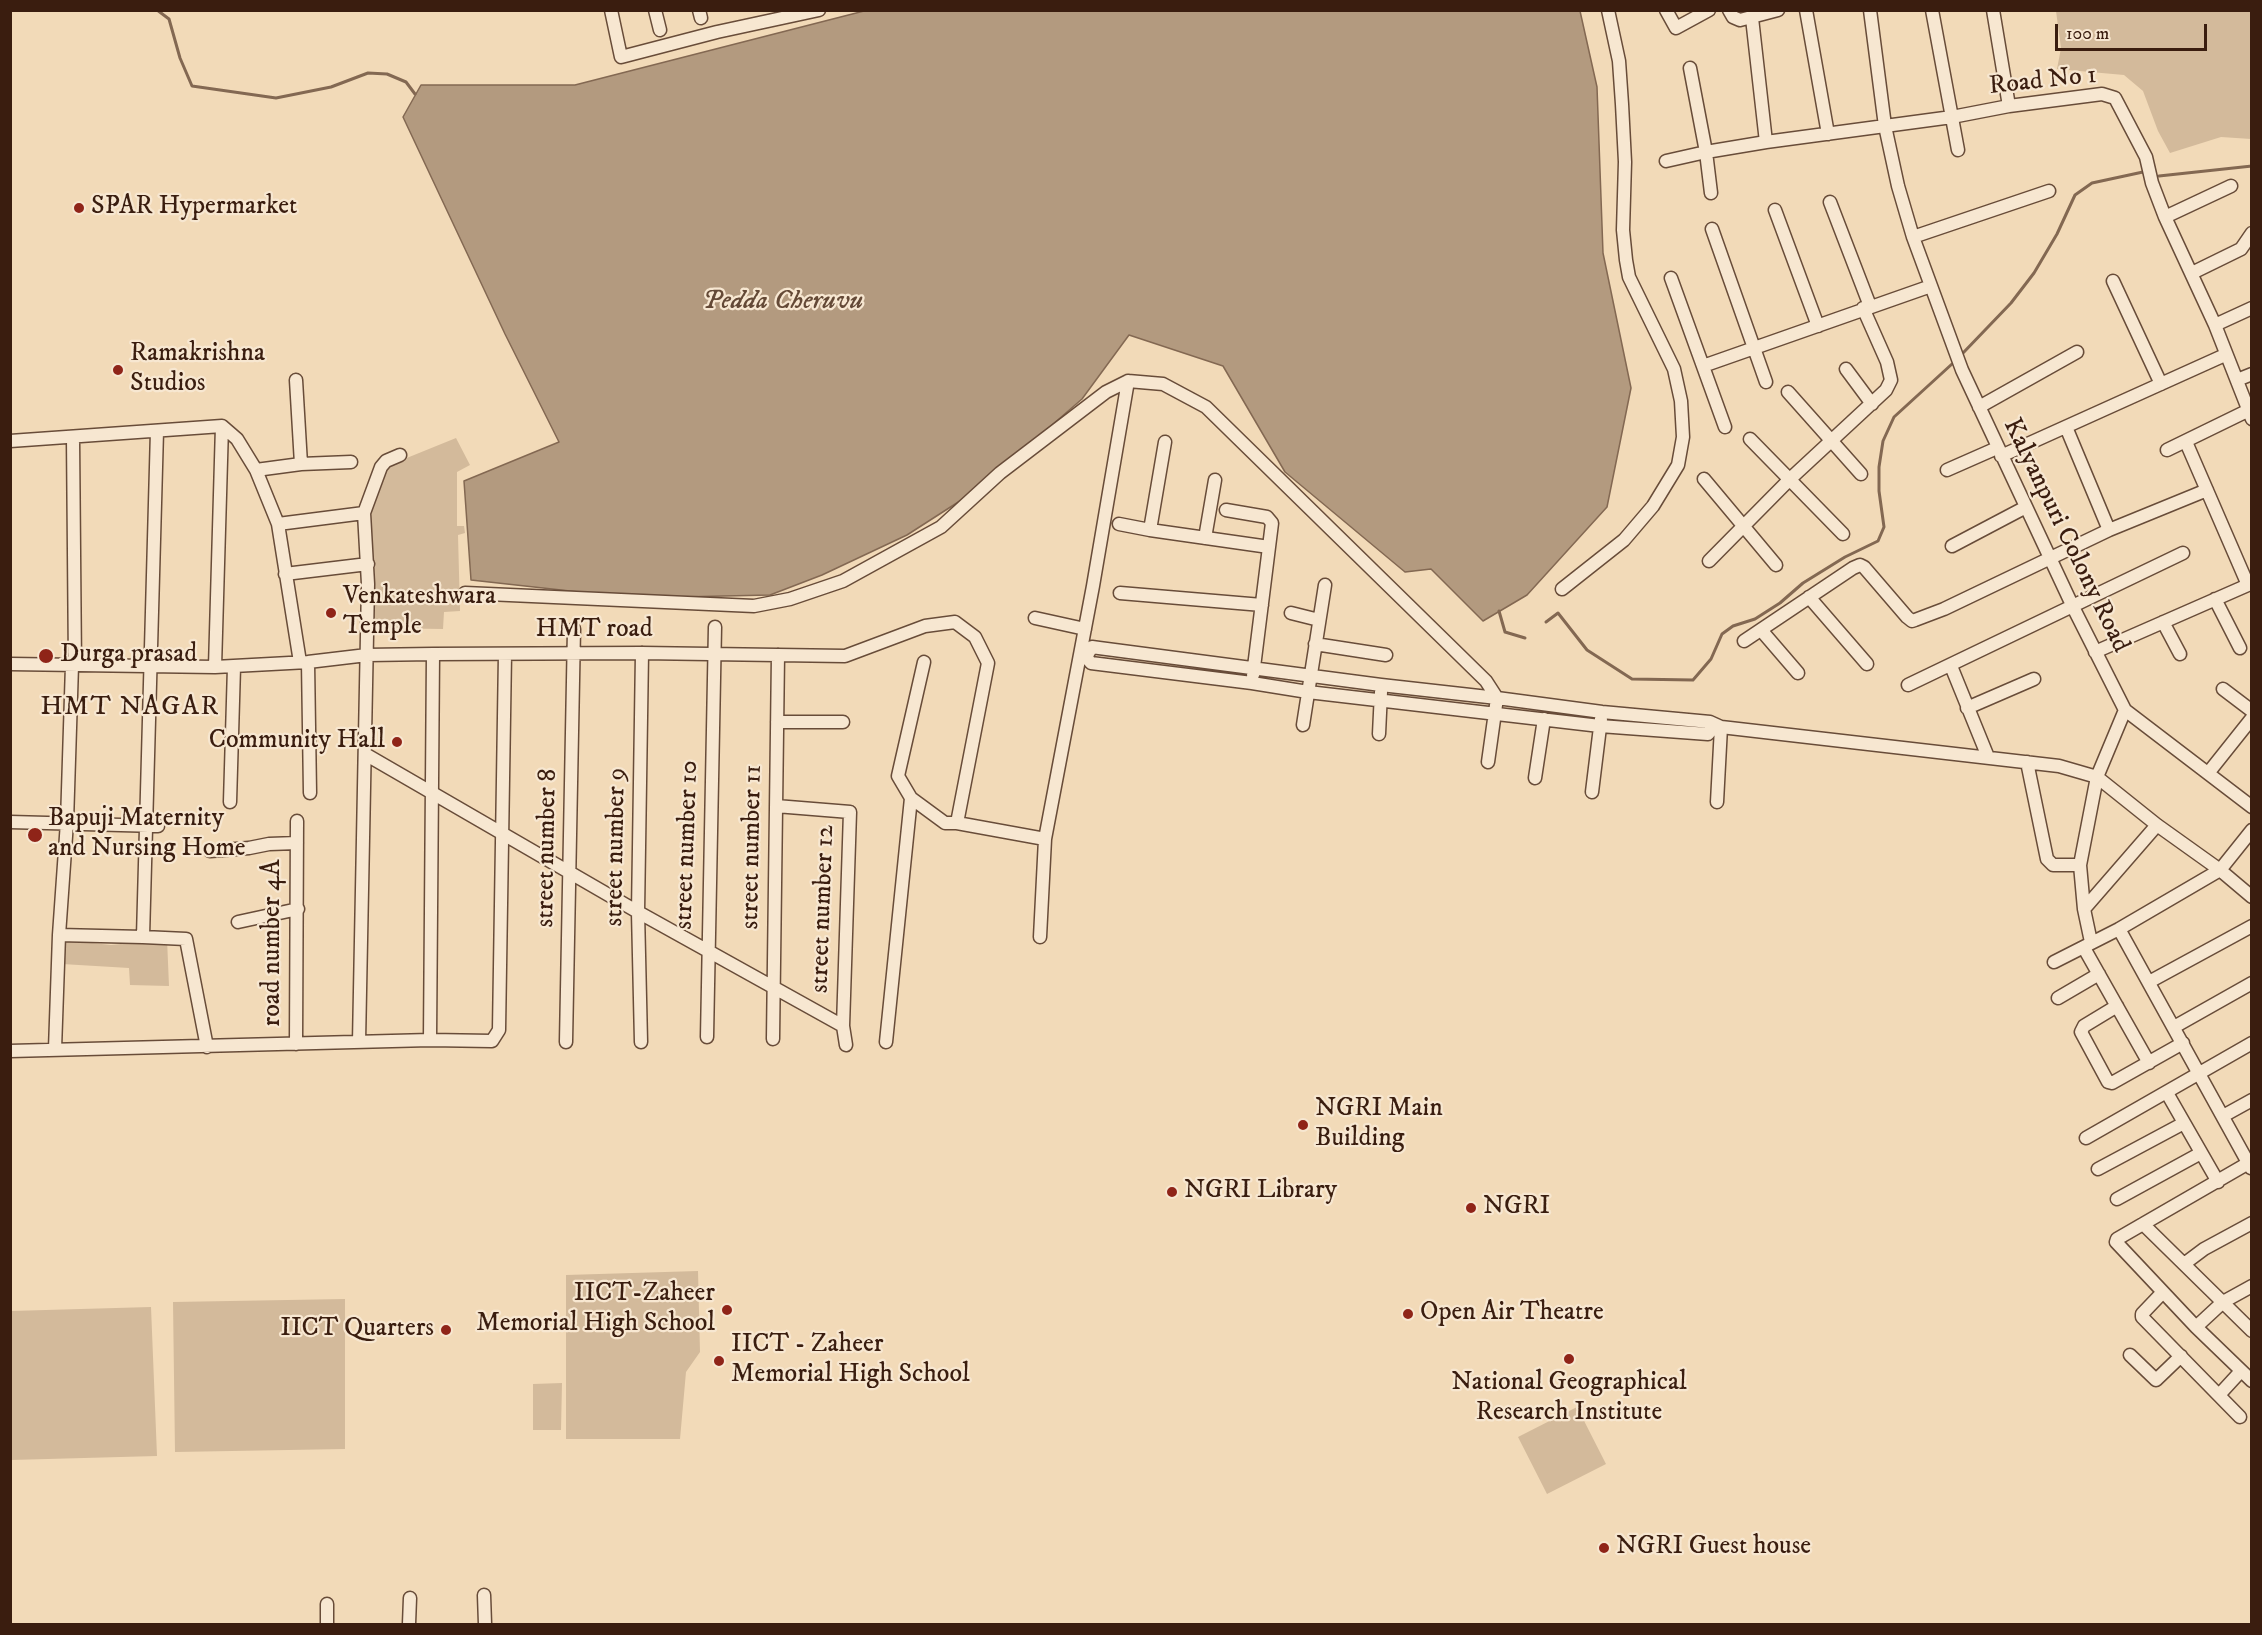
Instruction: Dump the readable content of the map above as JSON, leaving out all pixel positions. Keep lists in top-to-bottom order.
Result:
{
  "streets": {
    "street": [
      "Road No 1",
      "Kalyanpuri Colony Road",
      "HMT road",
      "street number 10",
      "street number 9",
      "street number 11",
      "street number 8",
      "street number 12",
      "road number 4A"
    ]
  },
  "crossings": [
    ["Road No 1", "Kalyanpuri Colony Road"],
    ["HMT road", "street number 10"],
    ["HMT road", "street number 9"],
    ["HMT road", "street number 11"],
    ["HMT road", "street number 8"],
    ["street number 11", "street number 12"]
  ],
  "districts": ["HMT NAGAR"],
  "water": ["Pedda Cheruvu"],
  "places": [
    "SPAR Hypermarket",
    "Ramakrishna Studios",
    "Venkateshwara Temple",
    "Durga prasad",
    "Community Hall",
    "Bapuji Maternity and Nursing Home",
    "NGRI Main Building",
    "NGRI Library",
    "NGRI",
    "IICT-Zaheer Memorial High School",
    "Open Air Theatre",
    "IICT Quarters",
    "National Geographical Research Institute",
    "IICT - Zaheer Memorial High School",
    "NGRI Guest house"
  ],
  "scale_bar": "100 m"
}
